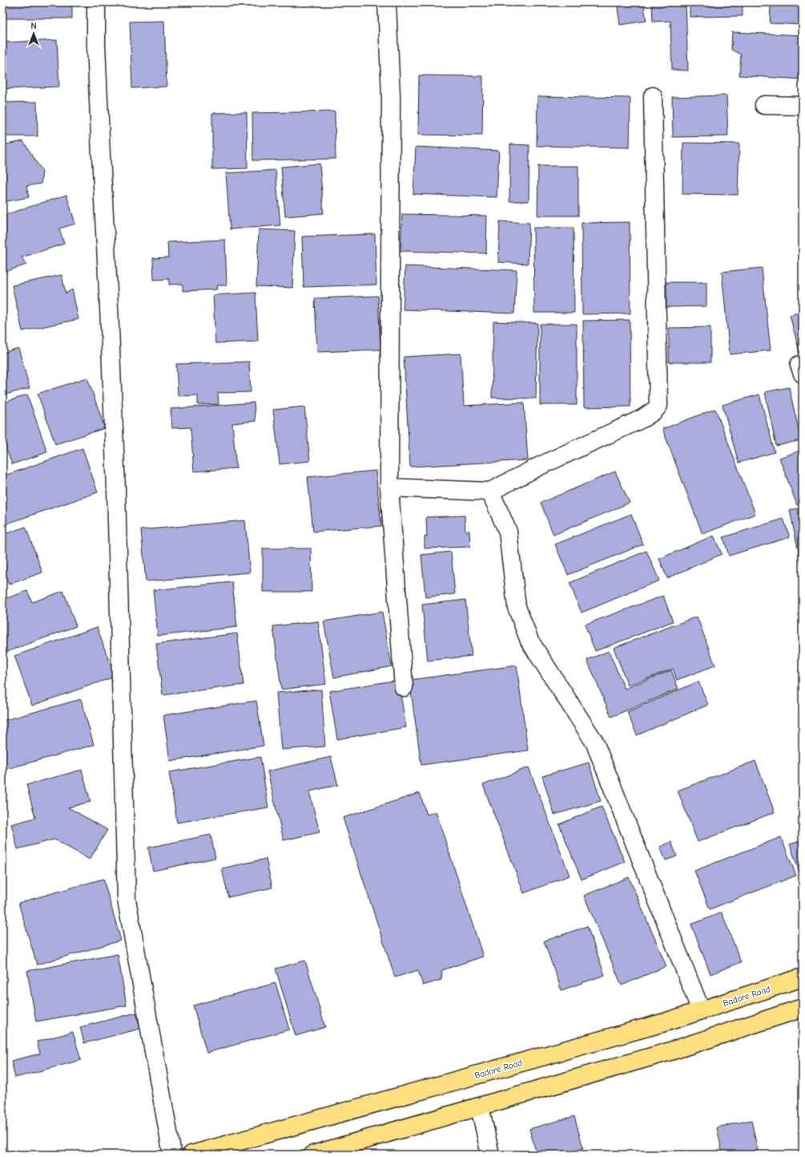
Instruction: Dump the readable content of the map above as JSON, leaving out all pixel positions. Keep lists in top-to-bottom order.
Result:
{
  "streets": {
    "main road": ["Badore Road"]
  },
  "north": "top"
}
